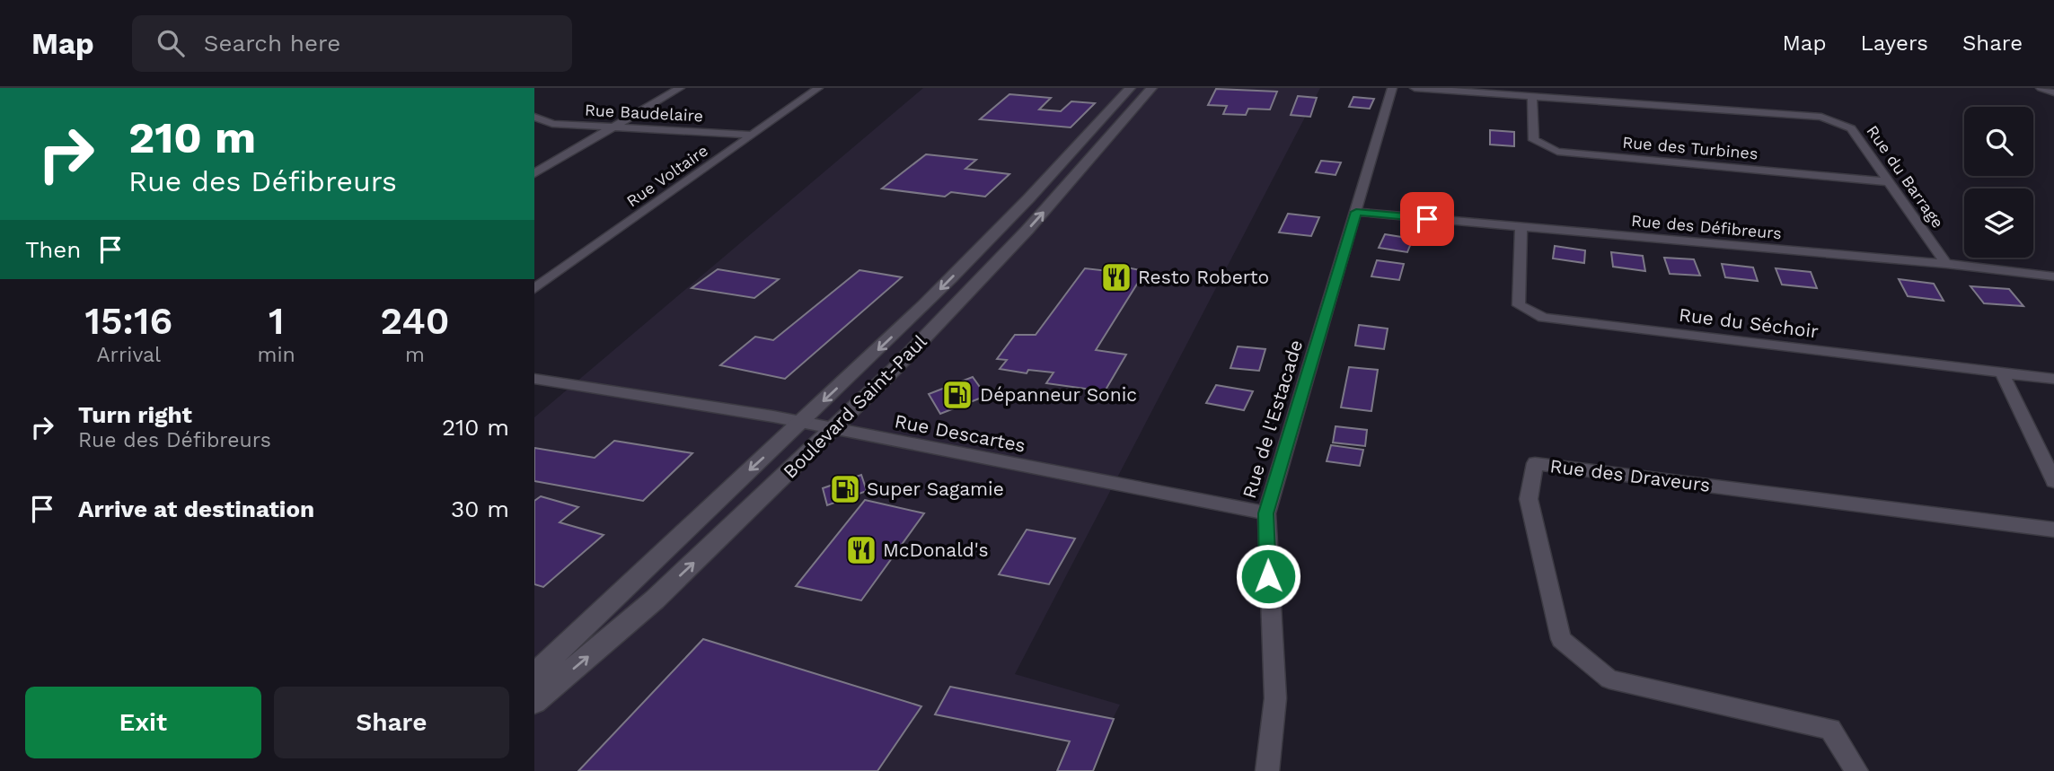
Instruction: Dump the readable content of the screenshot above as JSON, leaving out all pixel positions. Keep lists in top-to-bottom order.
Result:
{
  "streets": {
    "main road": ["Boulevard Saint-Paul"],
    "street": [
      "Rue Baudelaire",
      "Rue des Turbines",
      "Rue Voltaire",
      "Rue du Barrage",
      "Rue des Défibreurs",
      "Rue du Séchoir",
      "Rue de l'Estacade",
      "Rue Descartes",
      "Rue des Draveurs"
    ]
  },
  "crossings": [
    ["Rue Baudelaire", "Rue Voltaire"],
    ["Rue des Turbines", "Rue du Barrage"],
    ["Rue du Barrage", "Rue des Défibreurs"],
    ["Rue des Défibreurs", "Rue du Séchoir"],
    ["Rue des Défibreurs", "Rue de l'Estacade"],
    ["Boulevard Saint-Paul", "Rue Descartes"],
    ["Rue de l'Estacade", "Rue Descartes"]
  ],
  "places": {
    "restaurant": ["Resto Roberto", "McDonald's"],
    "fuel station": ["Dépanneur Sonic", "Super Sagamie"]
  },
  "page": {
    "header": "Map",
    "search": "Search here",
    "nav": ["Map", "Layers", "Share"],
    "turn": ["210 m", "Rue des Défibreurs"],
    "then": "Then",
    "eta": [
      "15:16",
      "Arrival",
      "1",
      "min",
      "240",
      "m"
    ],
    "list": [
      {
        "name": "Turn right",
        "note": "Rue des Défibreurs",
        "value": "210 m"
      },
      {
        "name": "Arrive at destination",
        "value": "30 m"
      }
    ],
    "buttons": ["Exit", "Share"]
  }
}
